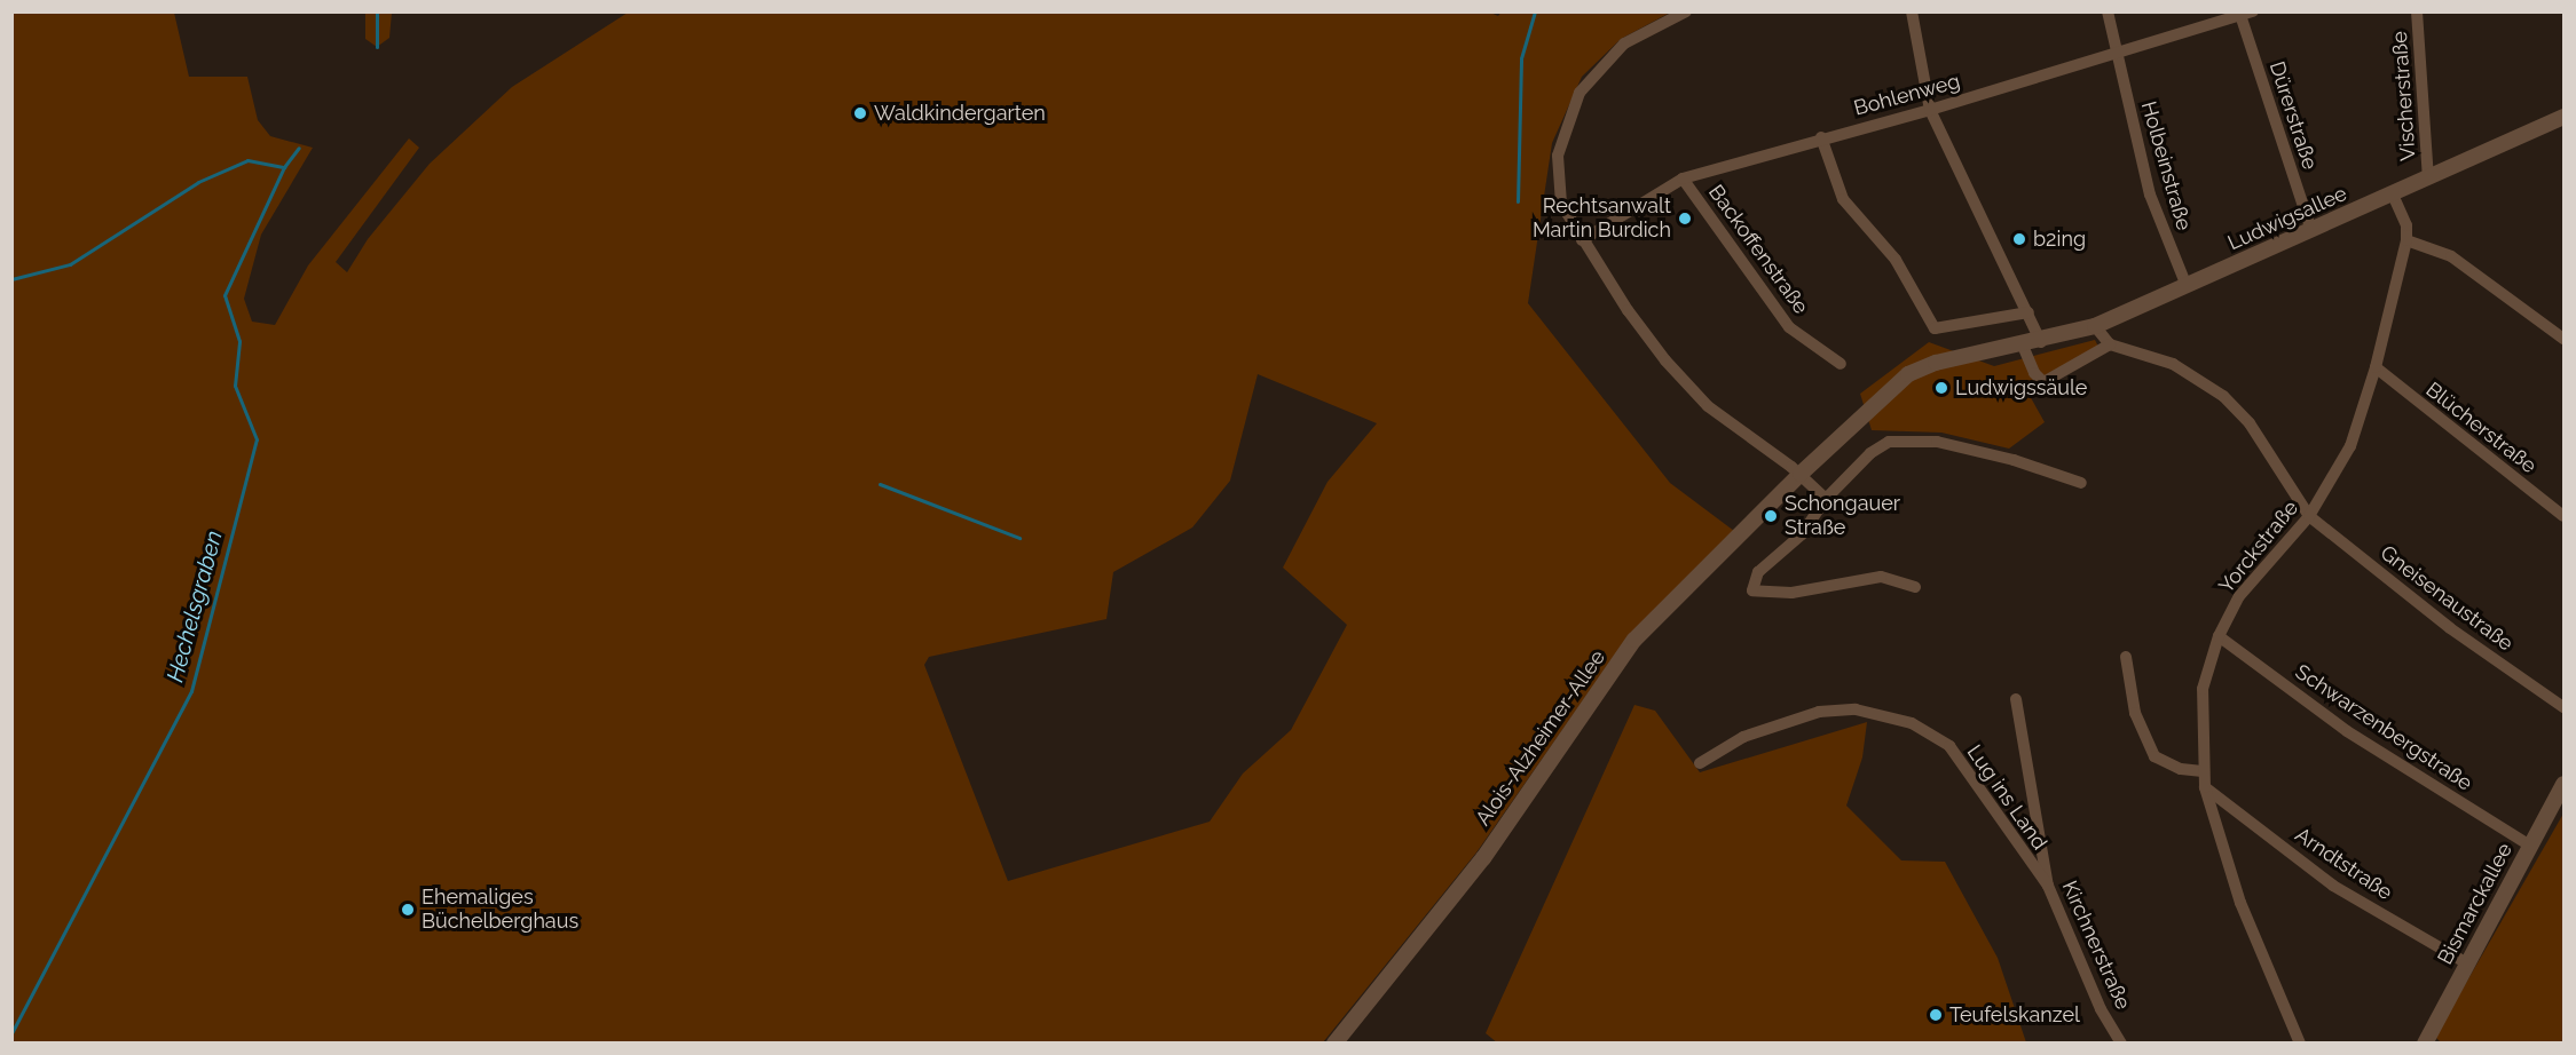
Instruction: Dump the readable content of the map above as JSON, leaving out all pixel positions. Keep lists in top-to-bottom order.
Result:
{
  "streets": {
    "street": [
      "Bohlenweg",
      "Vischerstraße",
      "Dürerstraße",
      "Holbeinstraße",
      "Ludwigsallee",
      "Backoffenstraße",
      "Blücherstraße",
      "Yorckstraße",
      "Gneisenaustraße",
      "Schwarzenbergstraße",
      "Alois-Alzheimer-Allee",
      "Lug ins Land",
      "Arndtstraße",
      "Bismarckallee",
      "Kirchnerstraße"
    ]
  },
  "crossings": [
    ["Bohlenweg", "Dürerstraße"],
    ["Bohlenweg", "Holbeinstraße"],
    ["Bohlenweg", "Backoffenstraße"],
    ["Vischerstraße", "Ludwigsallee"],
    ["Dürerstraße", "Ludwigsallee"],
    ["Holbeinstraße", "Ludwigsallee"],
    ["Ludwigsallee", "Yorckstraße"],
    ["Ludwigsallee", "Alois-Alzheimer-Allee"],
    ["Blücherstraße", "Yorckstraße"],
    ["Yorckstraße", "Gneisenaustraße"],
    ["Yorckstraße", "Schwarzenbergstraße"],
    ["Yorckstraße", "Arndtstraße"],
    ["Schwarzenbergstraße", "Bismarckallee"],
    ["Lug ins Land", "Kirchnerstraße"],
    ["Arndtstraße", "Bismarckallee"]
  ],
  "water": ["Hechelsgraben"],
  "places": [
    "Waldkindergarten",
    "Rechtsanwalt Martin Burdich",
    "b2ing",
    "Ludwigssäule",
    "Schongauer Straße",
    "Ehemaliges Büchelberghaus",
    "Teufelskanzel"
  ]
}
